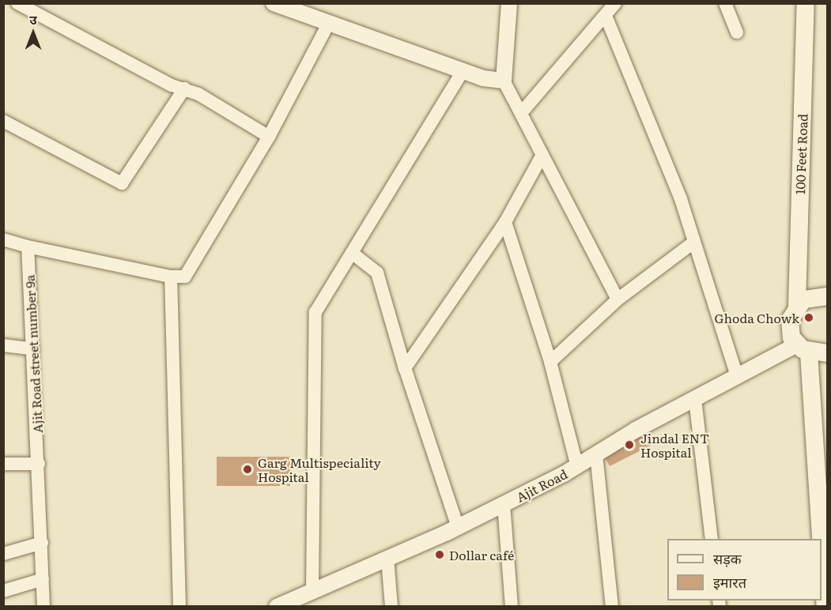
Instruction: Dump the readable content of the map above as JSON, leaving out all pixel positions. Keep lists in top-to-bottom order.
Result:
{
  "streets": {
    "main road": ["100 Feet Road"],
    "street": ["Ajit Road street number 9a", "Ajit Road"]
  },
  "crossings": [
    ["100 Feet Road", "Ajit Road"]
  ],
  "places": [
    "Ghoda Chowk",
    "Jindal ENT Hospital",
    "Garg Multispeciality Hospital",
    "Dollar café"
  ],
  "legend": ["सड़क", "इमारत"],
  "north": "top"
}
